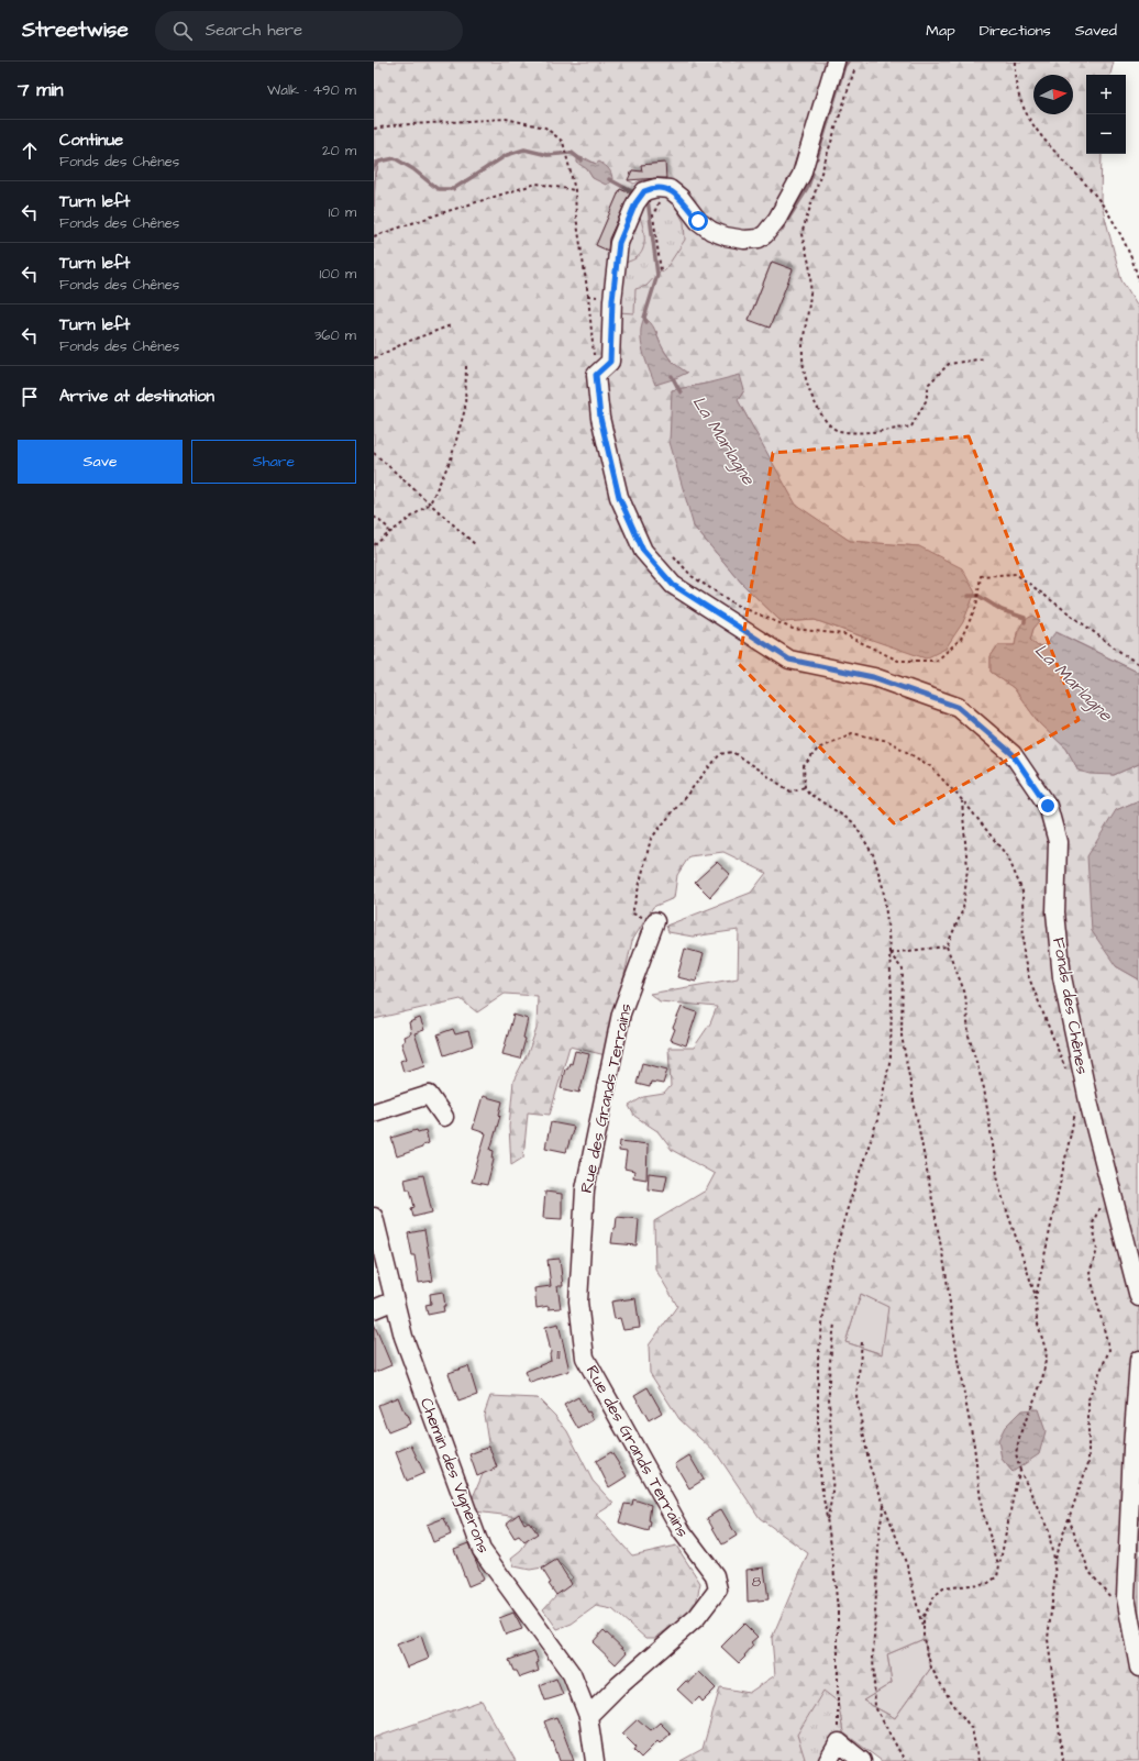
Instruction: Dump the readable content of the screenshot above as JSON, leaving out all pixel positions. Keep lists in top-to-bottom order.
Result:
{
  "streets": {
    "street": ["Fonds des Chênes", "Rue des Grands Terrains", "Chemin des Vignerons"]
  },
  "crossings": [
    ["Rue des Grands Terrains", "Chemin des Vignerons"]
  ],
  "water": ["La Marlagne"],
  "house_numbers": ["11", "8"],
  "north": "right",
  "page": {
    "header": "Streetwise",
    "search": "Search here",
    "nav": ["Map", "Directions", "Saved"],
    "heading": ["7 min", "Walk · 490 m"],
    "map_buttons": ["+", "−"],
    "list": [
      ["Continue", "Fonds des Chênes", "20 m"],
      ["Turn left", "Fonds des Chênes", "10 m"],
      ["Turn left", "Fonds des Chênes", "100 m"],
      ["Turn left", "Fonds des Chênes", "360 m"],
      "Arrive at destination"
    ],
    "buttons": ["Save", "Share"]
  }
}
